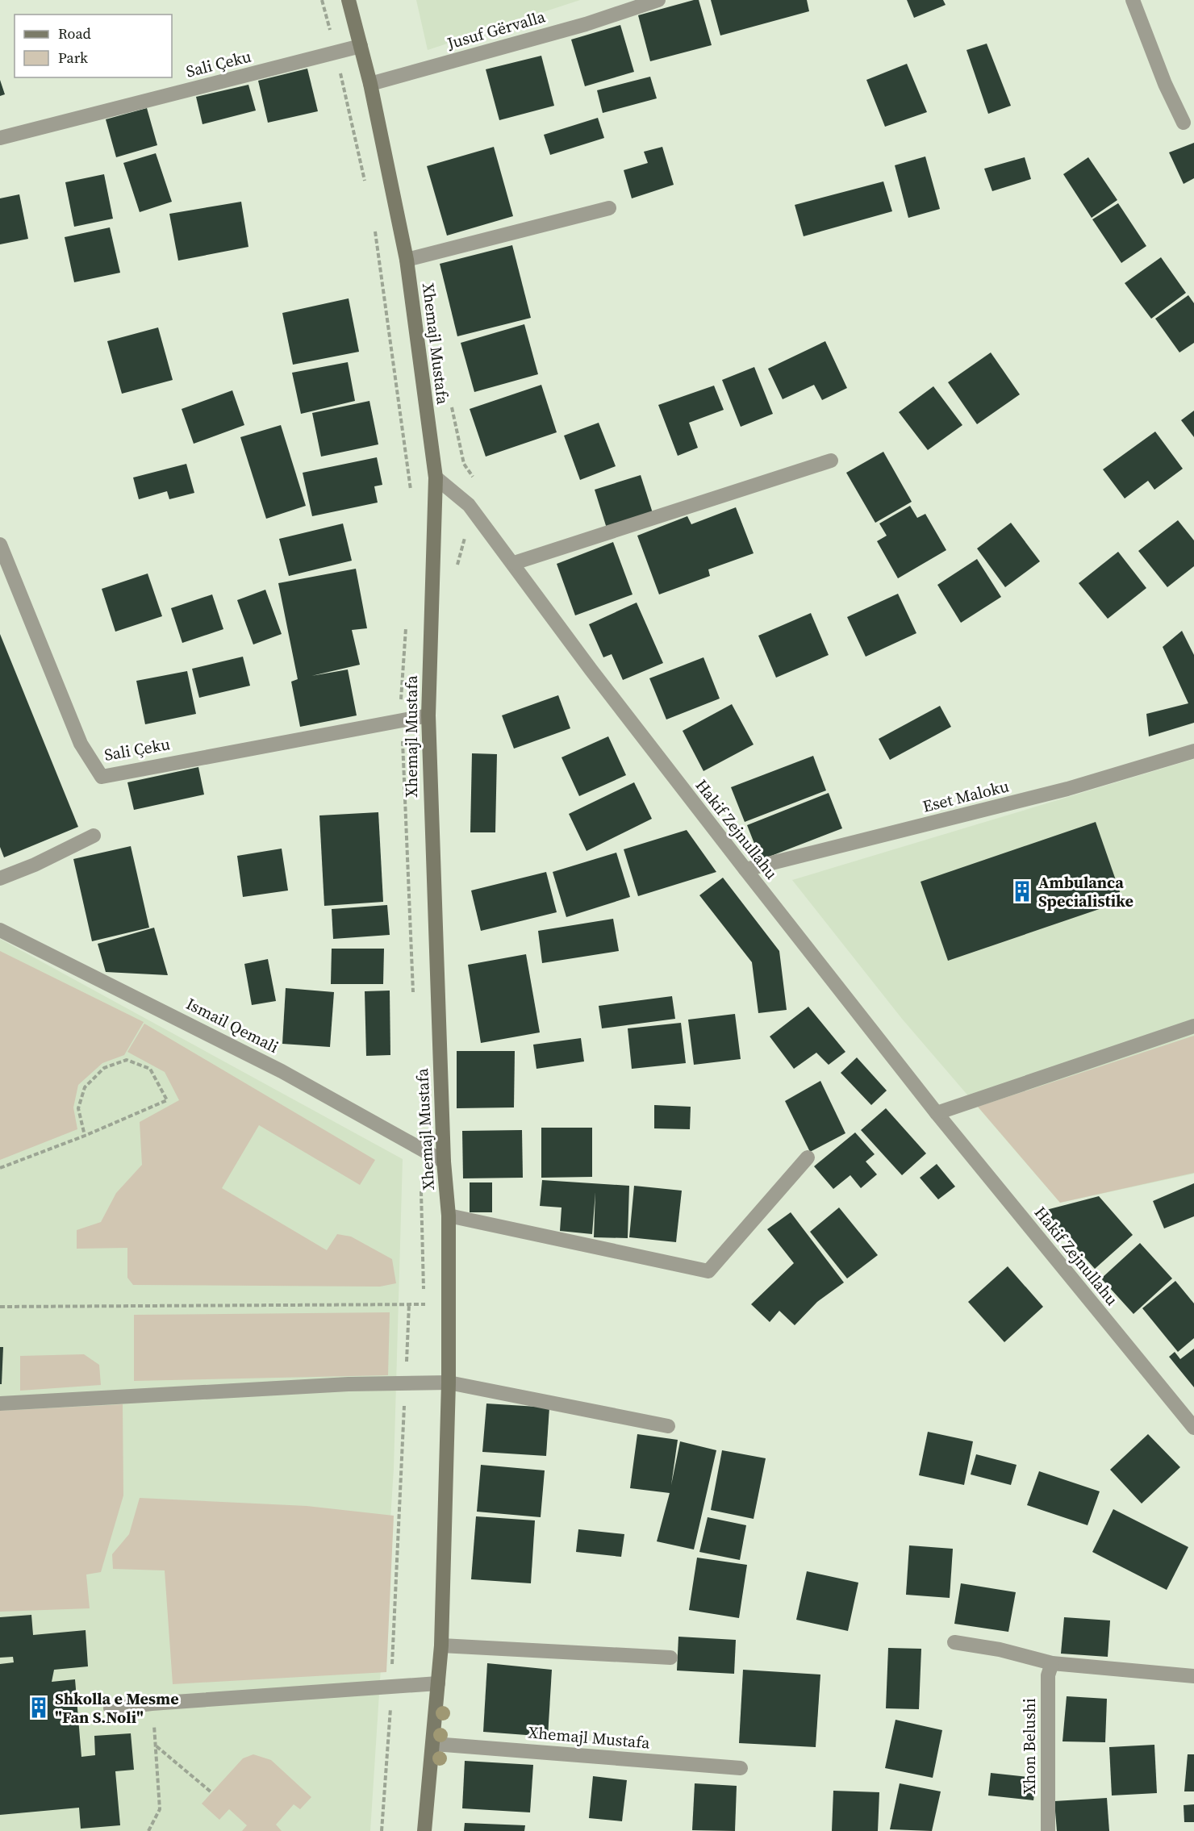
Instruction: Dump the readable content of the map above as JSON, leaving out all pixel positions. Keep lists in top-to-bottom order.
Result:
{
  "streets": {
    "main road": ["Xhemajl Mustafa"],
    "street": [
      "Jusuf Gërvalla",
      "Sali Çeku",
      "Eset Maloku",
      "Hakif Zejnullahu",
      "Ismail Qemali",
      "Xhon Belushi"
    ]
  },
  "crossings": [
    ["Jusuf Gërvalla", "Xhemajl Mustafa"],
    ["Sali Çeku", "Xhemajl Mustafa"],
    ["Xhemajl Mustafa", "Hakif Zejnullahu"],
    ["Xhemajl Mustafa", "Ismail Qemali"],
    ["Eset Maloku", "Hakif Zejnullahu"]
  ],
  "places": {
    "building": ["Ambulanca Specialistike", "Shkolla e Mesme \"Fan S.Noli\""]
  },
  "legend": ["Road", "Park"]
}
